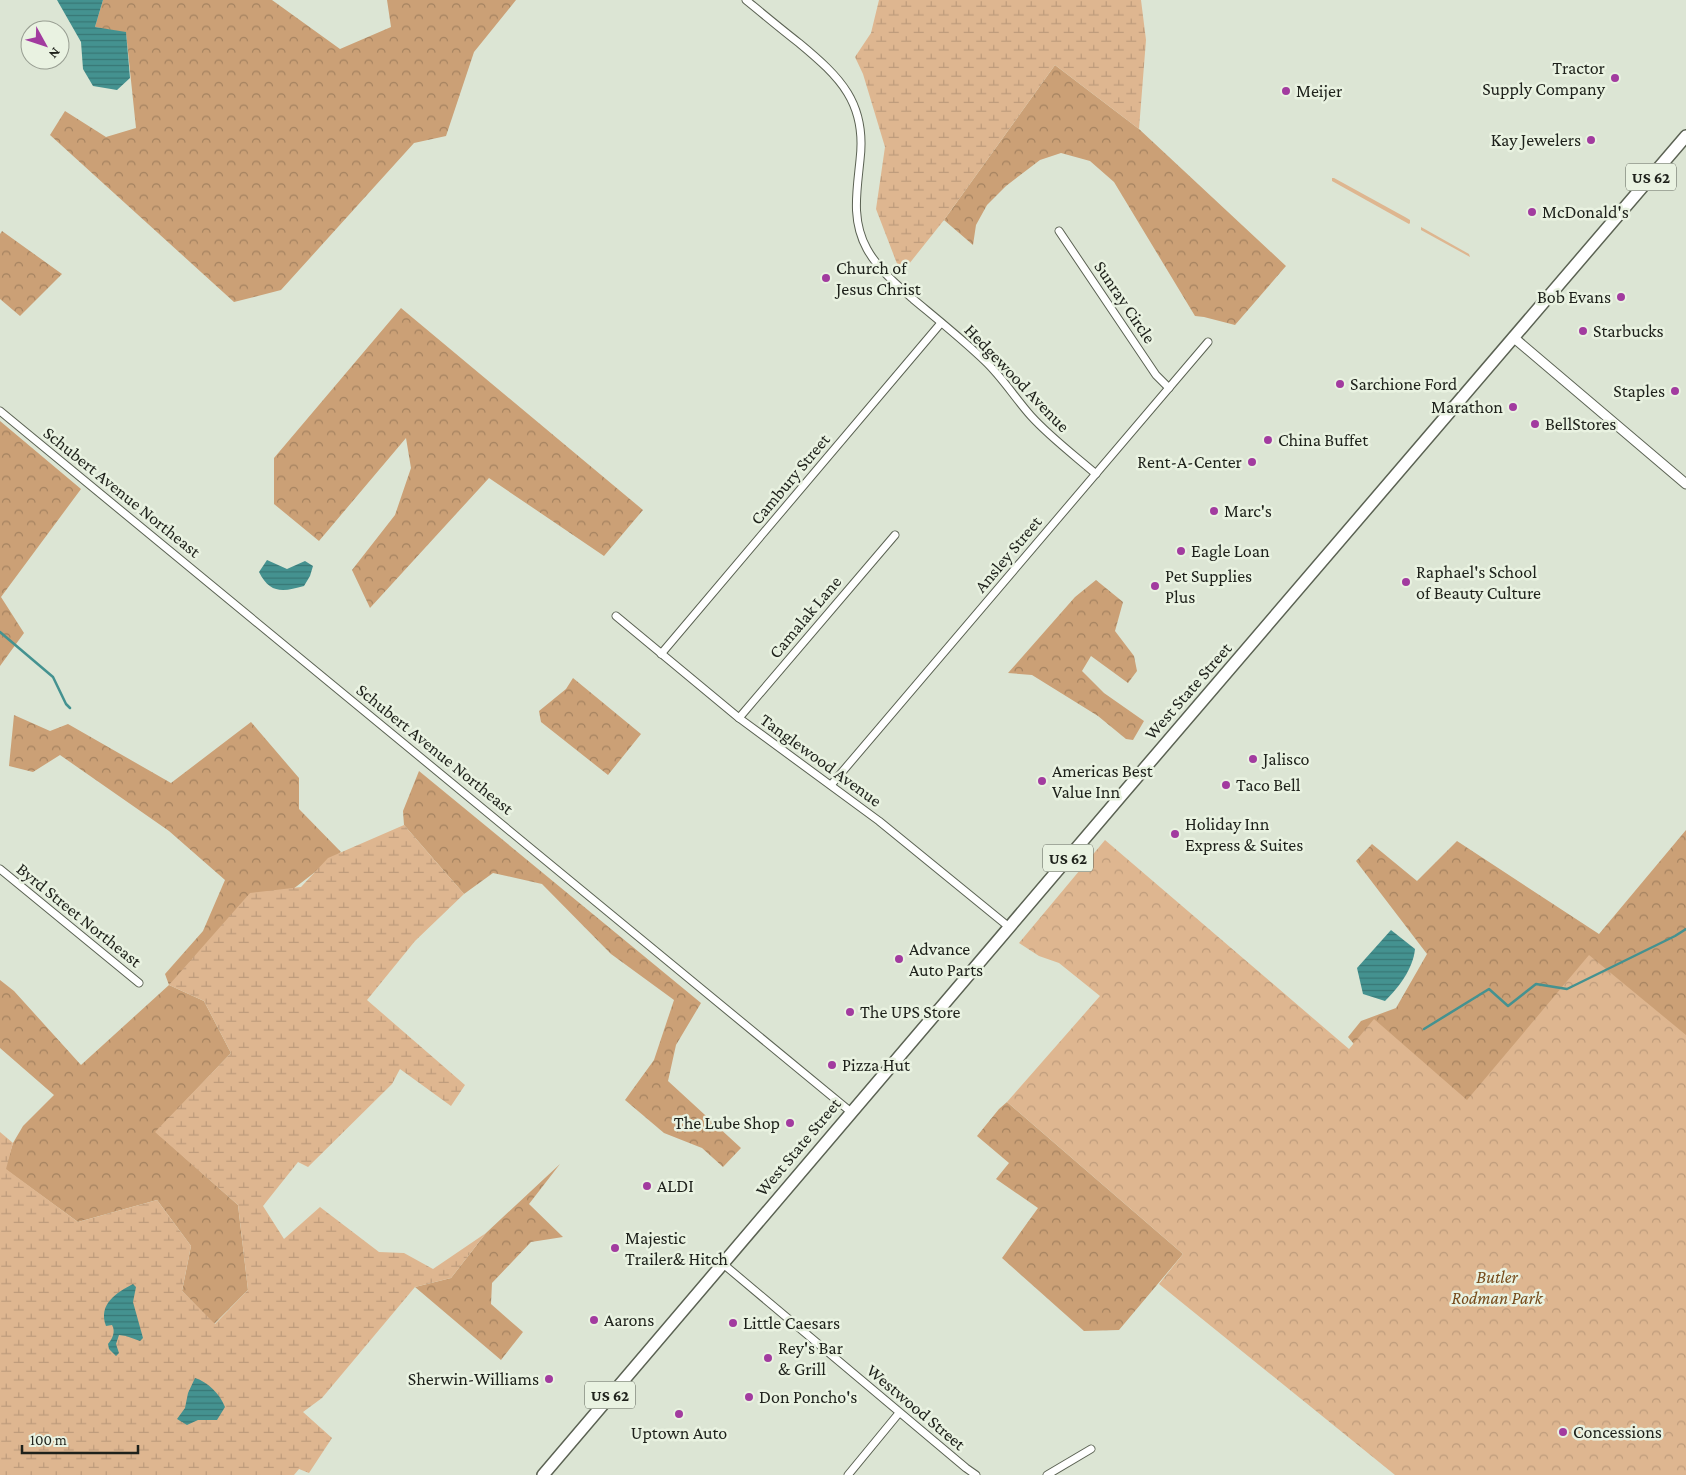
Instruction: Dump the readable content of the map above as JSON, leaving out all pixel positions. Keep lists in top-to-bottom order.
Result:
{
  "streets": {
    "highway": ["US 62", "West State Street"],
    "street": [
      "Sunray Circle",
      "Hedgewood Avenue",
      "Cambury Street",
      "Schubert Avenue Northeast",
      "Ansley Street",
      "Camalak Lane",
      "Tanglewood Avenue",
      "Byrd Street Northeast",
      "Westwood Street"
    ]
  },
  "crossings": [
    ["Sunray Circle", "Ansley Street"],
    ["Hedgewood Avenue", "Cambury Street"],
    ["Hedgewood Avenue", "Ansley Street"],
    ["Cambury Street", "Tanglewood Avenue"],
    ["Schubert Avenue Northeast", "West State Street"],
    ["Ansley Street", "Tanglewood Avenue"],
    ["Camalak Lane", "Tanglewood Avenue"],
    ["West State Street", "Tanglewood Avenue"],
    ["West State Street", "Westwood Street"]
  ],
  "parks": ["Butler Rodman Park"],
  "places": [
    "Tractor Supply Company",
    "Meijer",
    "Kay Jewelers",
    "McDonald's",
    "Church of Jesus Christ",
    "Bob Evans",
    "Starbucks",
    "Sarchione Ford",
    "Staples",
    "Marathon",
    "BellStores",
    "China Buffet",
    "Rent-A-Center",
    "Marc's",
    "Eagle Loan",
    "Raphael's School of Beauty Culture",
    "Pet Supplies Plus",
    "Jalisco",
    "Americas Best Value Inn",
    "Taco Bell",
    "Holiday Inn Express & Suites",
    "Advance Auto Parts",
    "The UPS Store",
    "Pizza Hut",
    "The Lube Shop",
    "ALDI",
    "Majestic Trailer& Hitch",
    "Aarons",
    "Little Caesars",
    "Rey's Bar & Grill",
    "Sherwin-Williams",
    "Don Poncho's",
    "Uptown Auto",
    "Concessions"
  ],
  "scale_bar": "100 m",
  "north": "bottom right"
}
